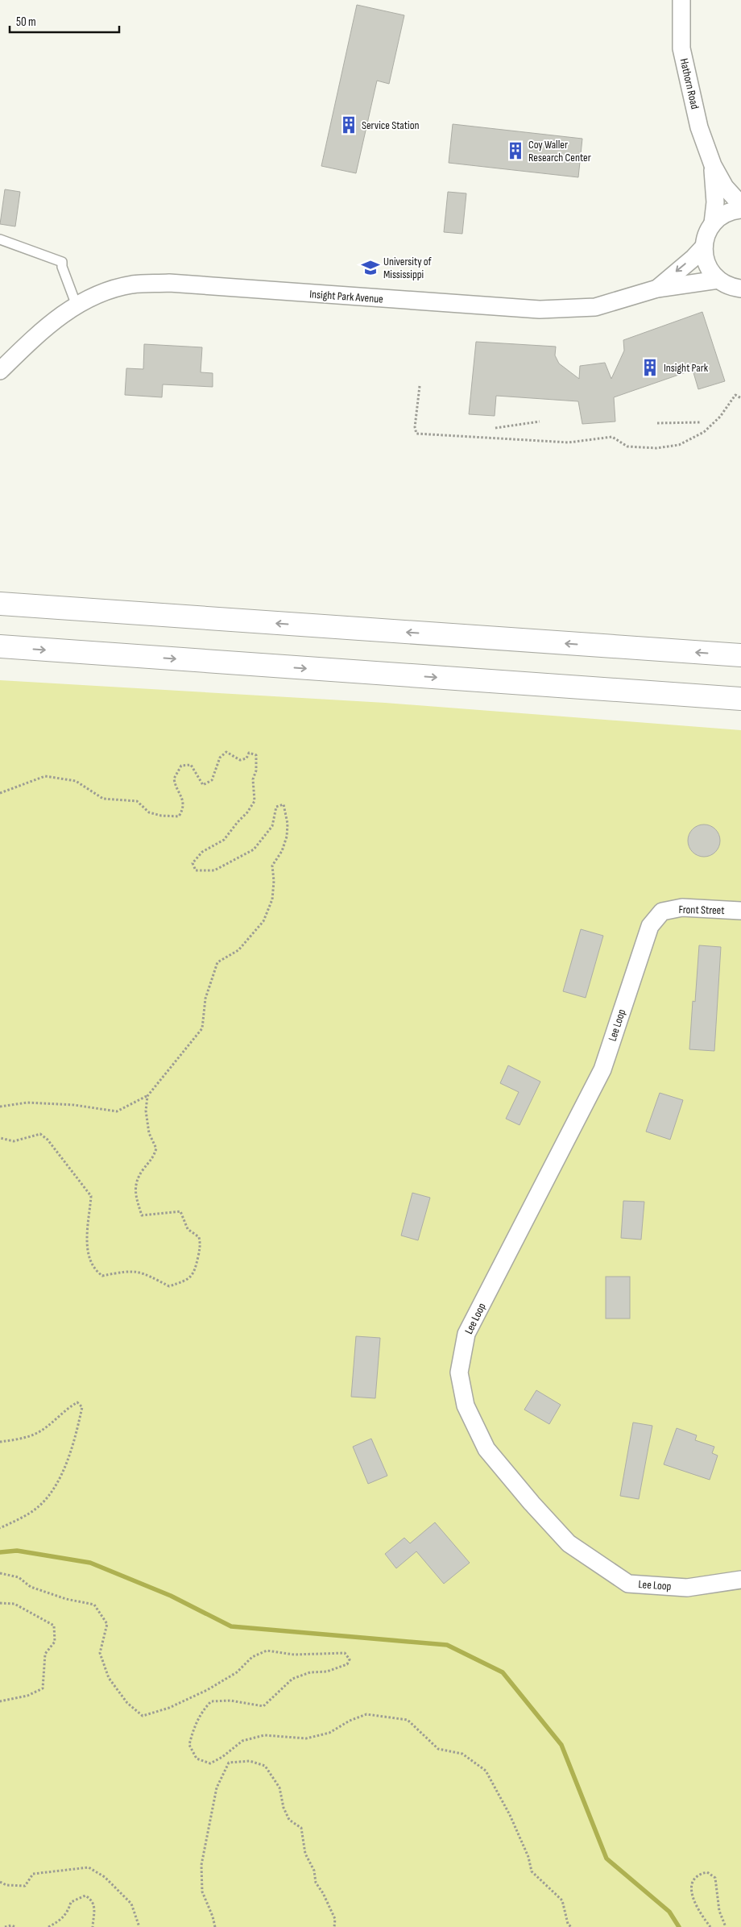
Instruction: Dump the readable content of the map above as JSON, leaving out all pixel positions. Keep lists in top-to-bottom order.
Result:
{
  "streets": {
    "street": [
      "Hathorn Road",
      "Insight Park Avenue",
      "Front Street",
      "Lee Loop"
    ]
  },
  "crossings": [
    ["Front Street", "Lee Loop"]
  ],
  "places": {
    "building": ["Service Station", "Coy Waller Research Center", "Insight Park"],
    "school or university": ["University of Mississippi"]
  },
  "scale_bar": "50 m"
}
